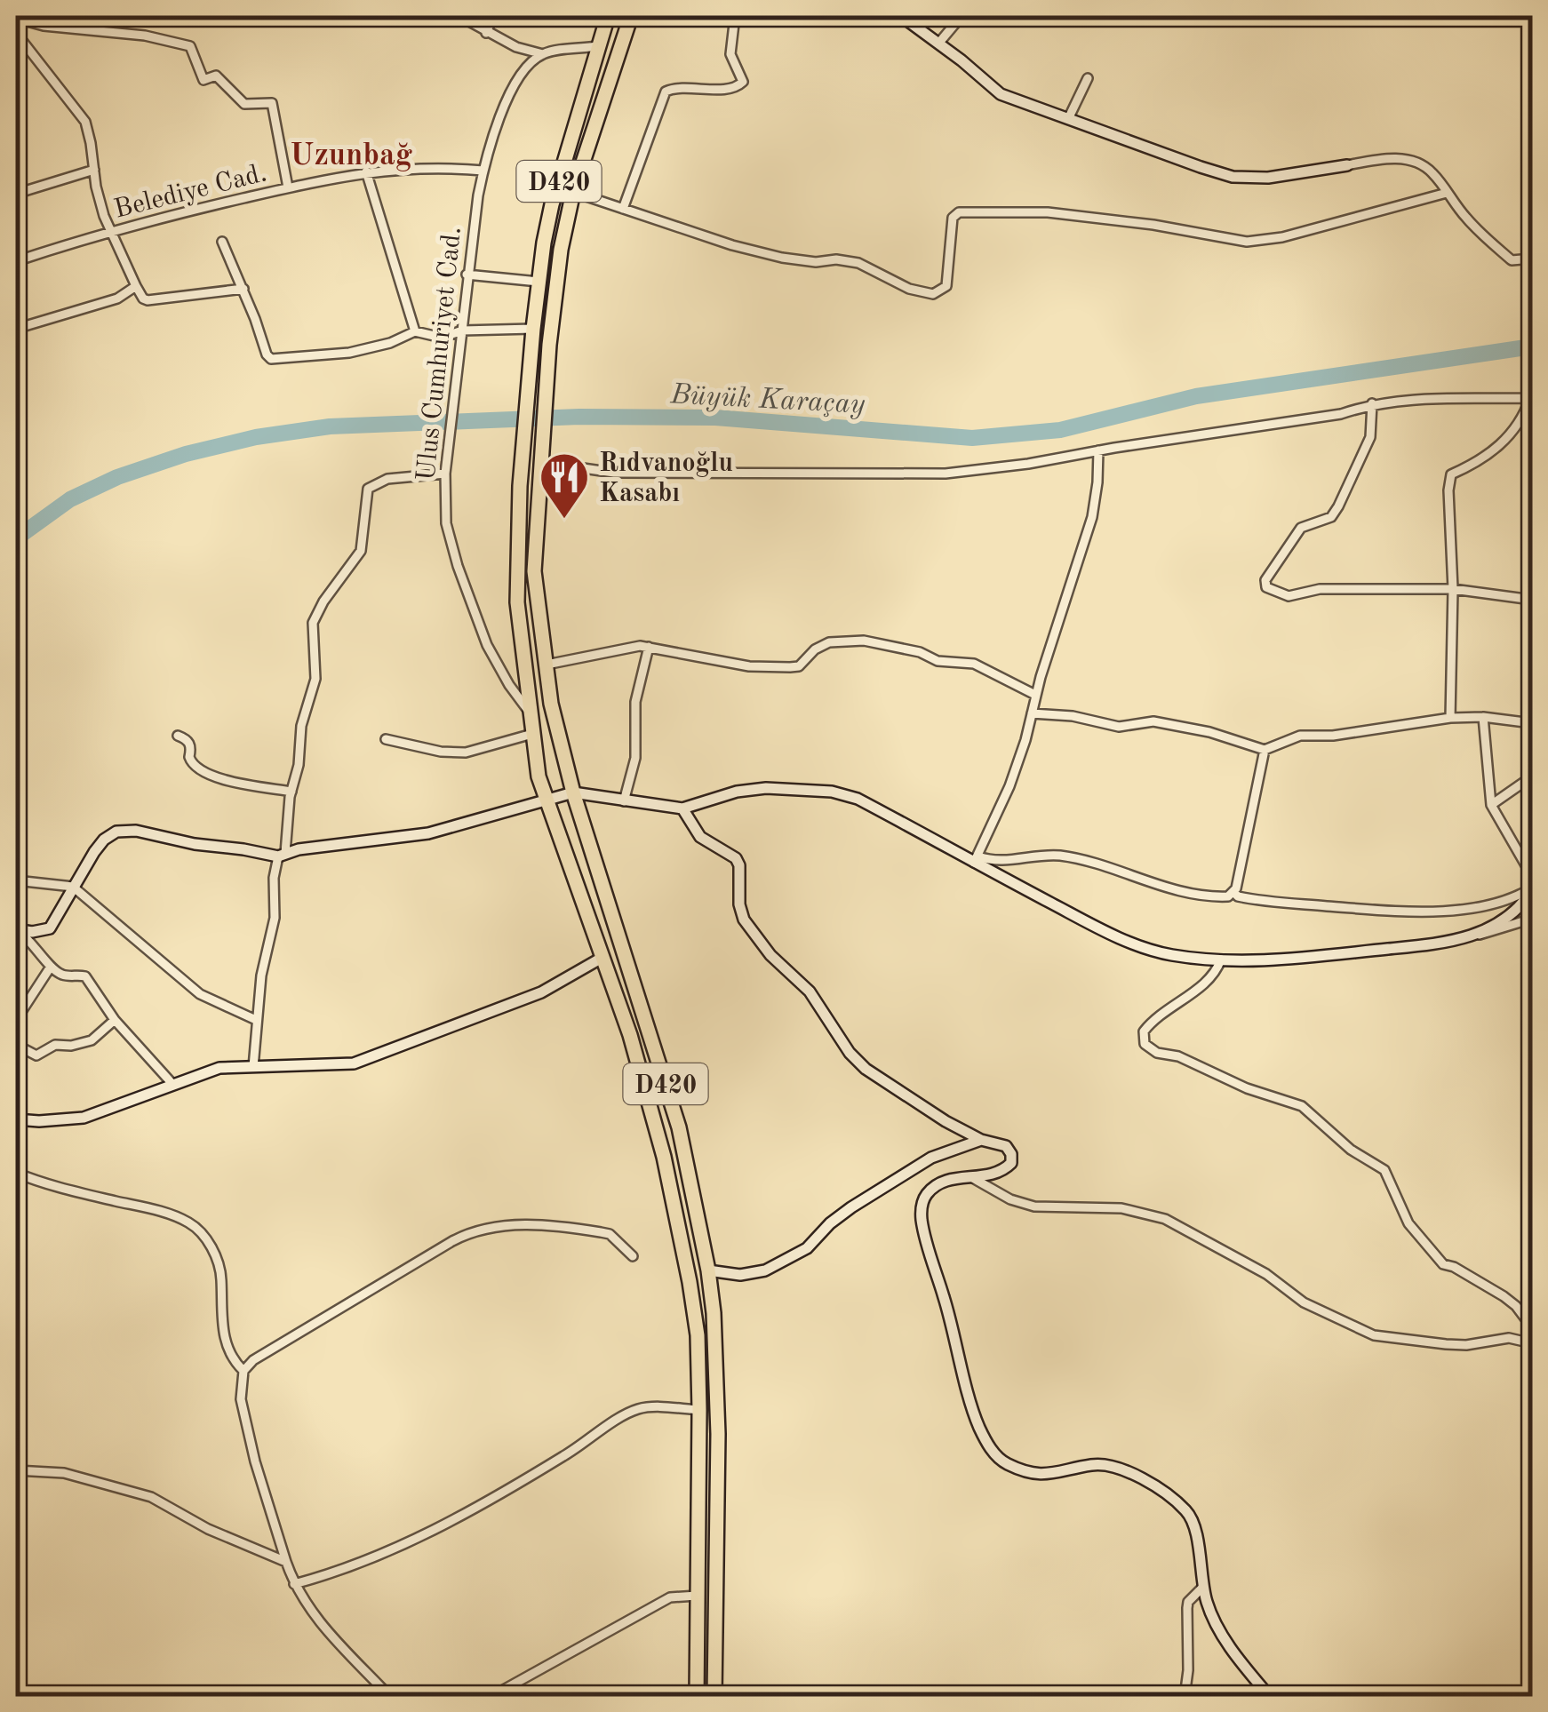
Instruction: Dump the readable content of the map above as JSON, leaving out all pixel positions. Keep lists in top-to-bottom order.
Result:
{
  "streets": {
    "highway": ["D420"],
    "street": ["Belediye Cad.", "Ulus Cumhuriyet Cad."]
  },
  "crossings": [
    ["D420", "Ulus Cumhuriyet Cad."],
    ["Belediye Cad.", "Ulus Cumhuriyet Cad."]
  ],
  "districts": ["Uzunbağ"],
  "water": ["Büyük Karaçay"],
  "places": {
    "restaurant": ["Rıdvanoğlu Kasabı"]
  }
}
